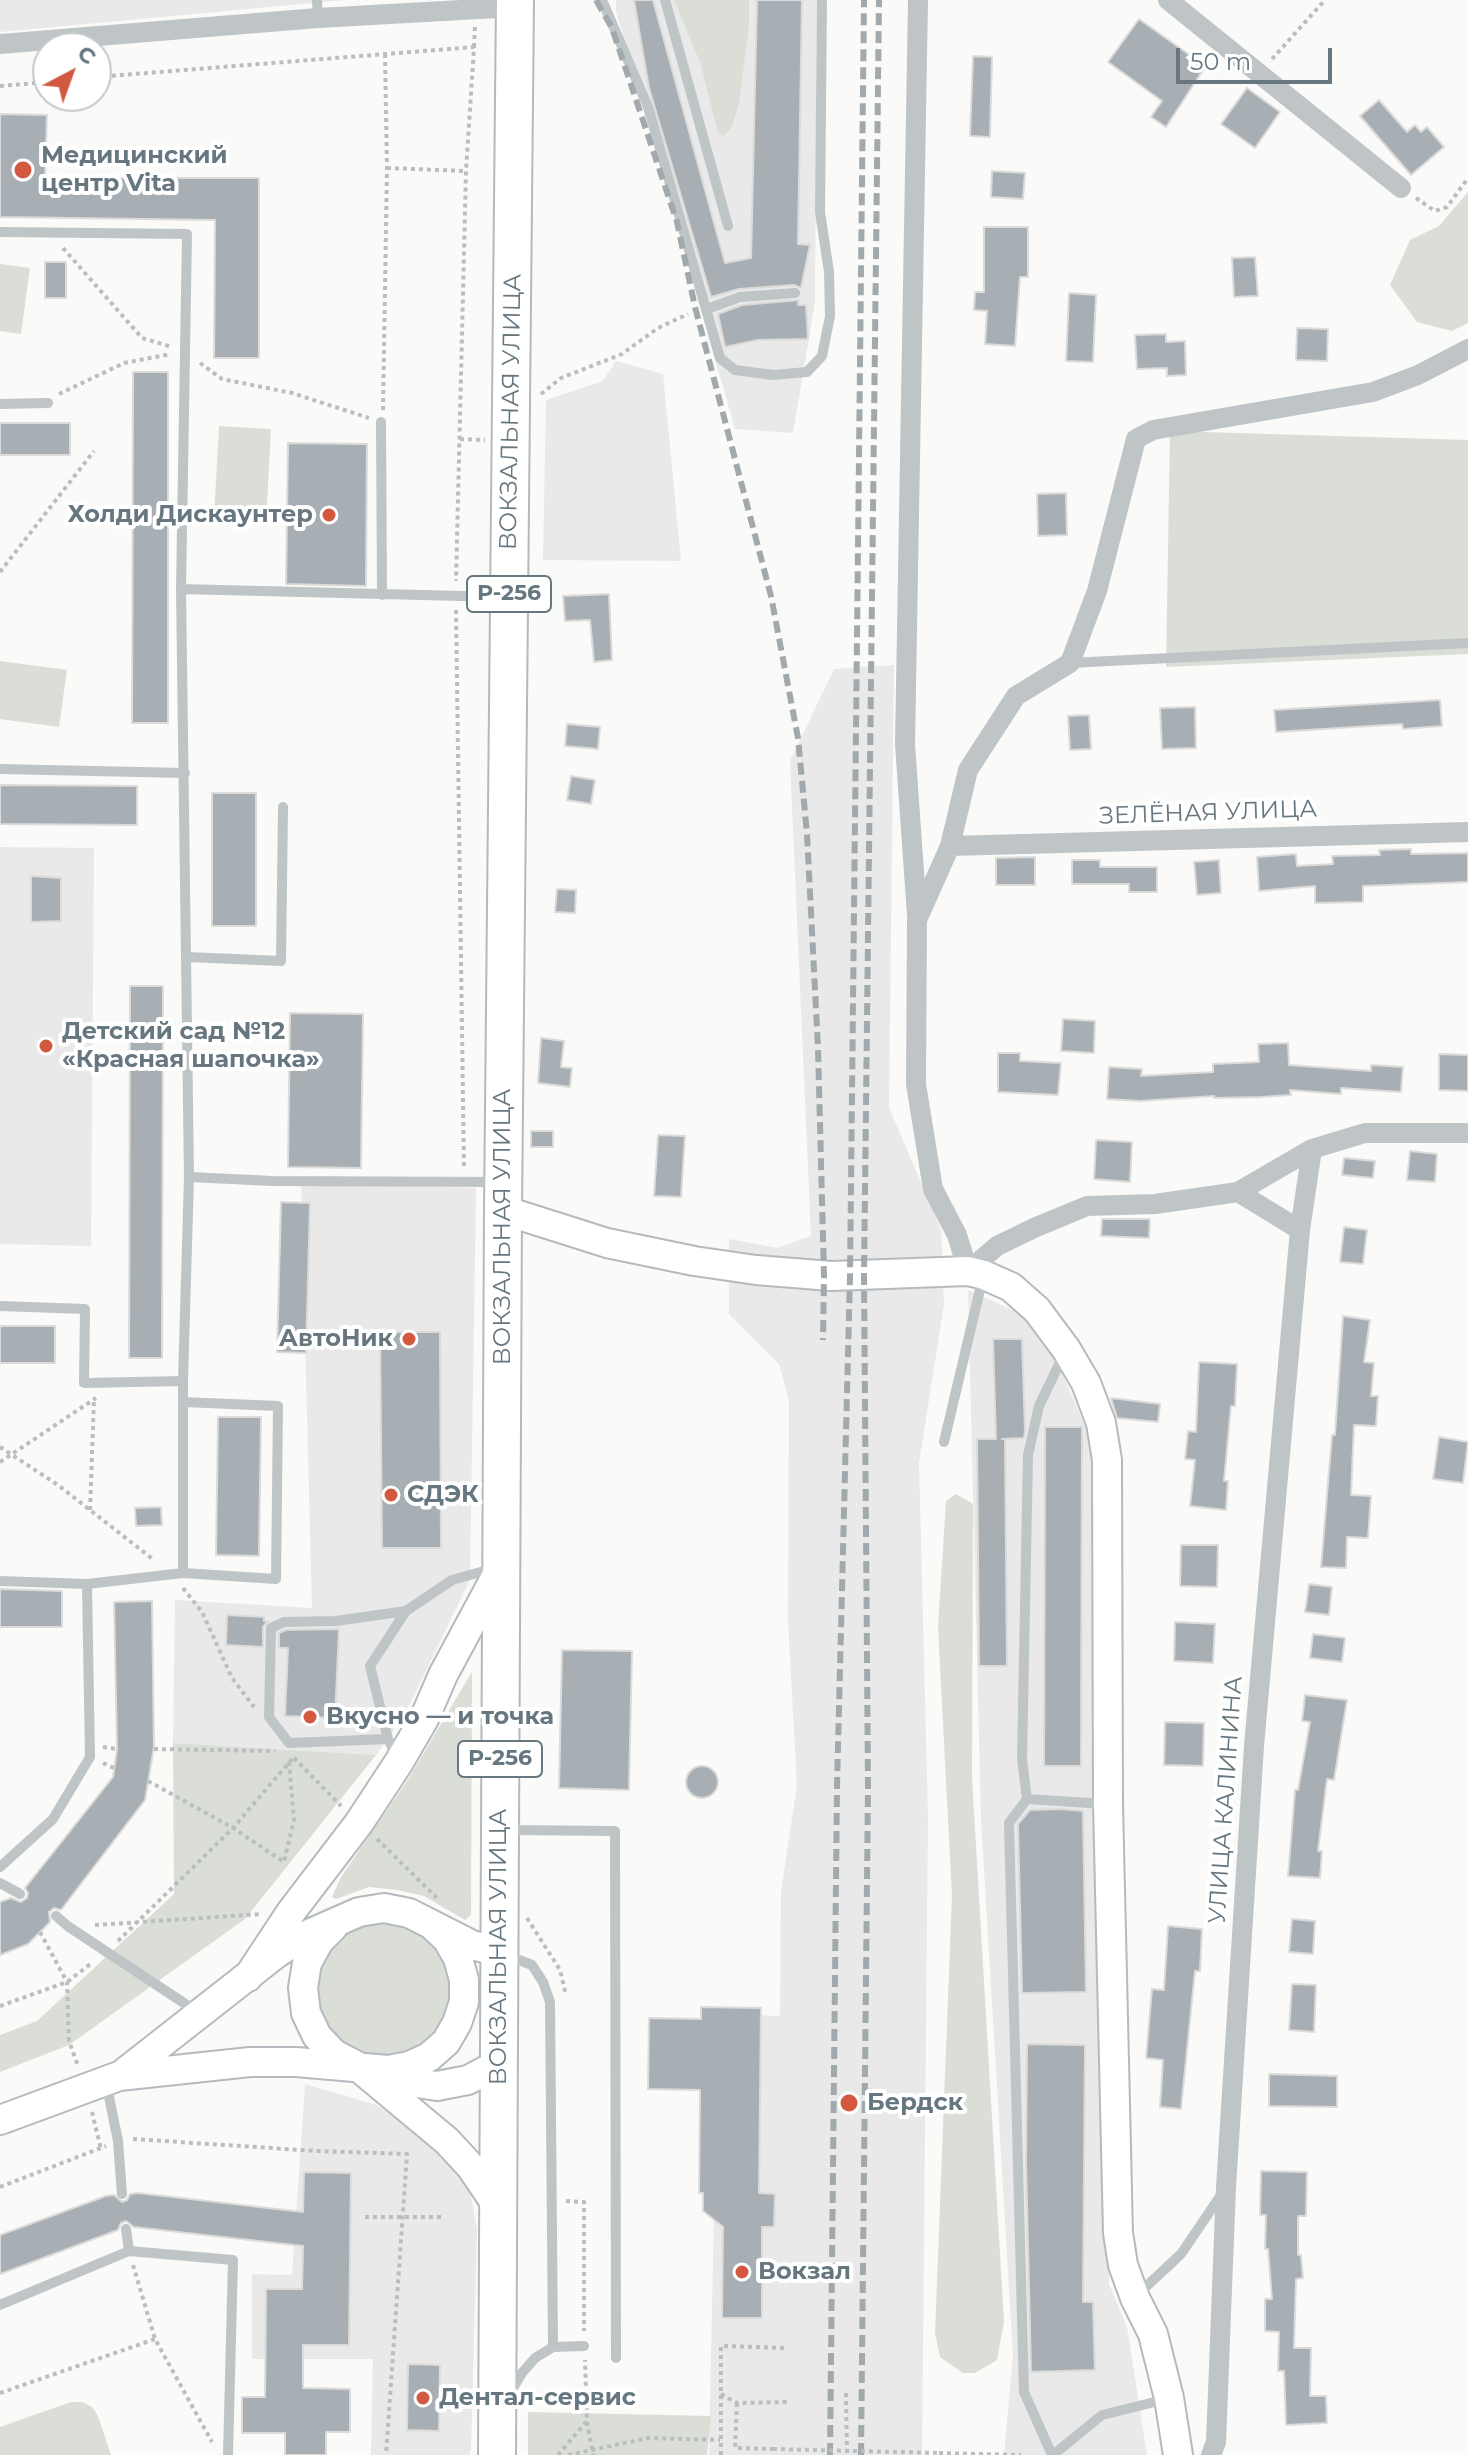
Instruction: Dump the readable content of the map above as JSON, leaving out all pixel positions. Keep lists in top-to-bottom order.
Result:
{
  "streets": {
    "highway": ["ВОКЗАЛЬНАЯ УЛИЦА", "Р-256"],
    "street": ["ЗЕЛЁНАЯ УЛИЦА", "УЛИЦА КАЛИНИНА"]
  },
  "places": [
    "Медицинский центр Vita",
    "Холди Дискаунтер",
    "Детский сад №12 «Красная шапочка»",
    "АвтоНик",
    "СДЭК",
    "Вкусно — и точка",
    "Бердск",
    "Вокзал",
    "Дентал-сервис"
  ],
  "scale_bar": "50 m",
  "north": "top right"
}
